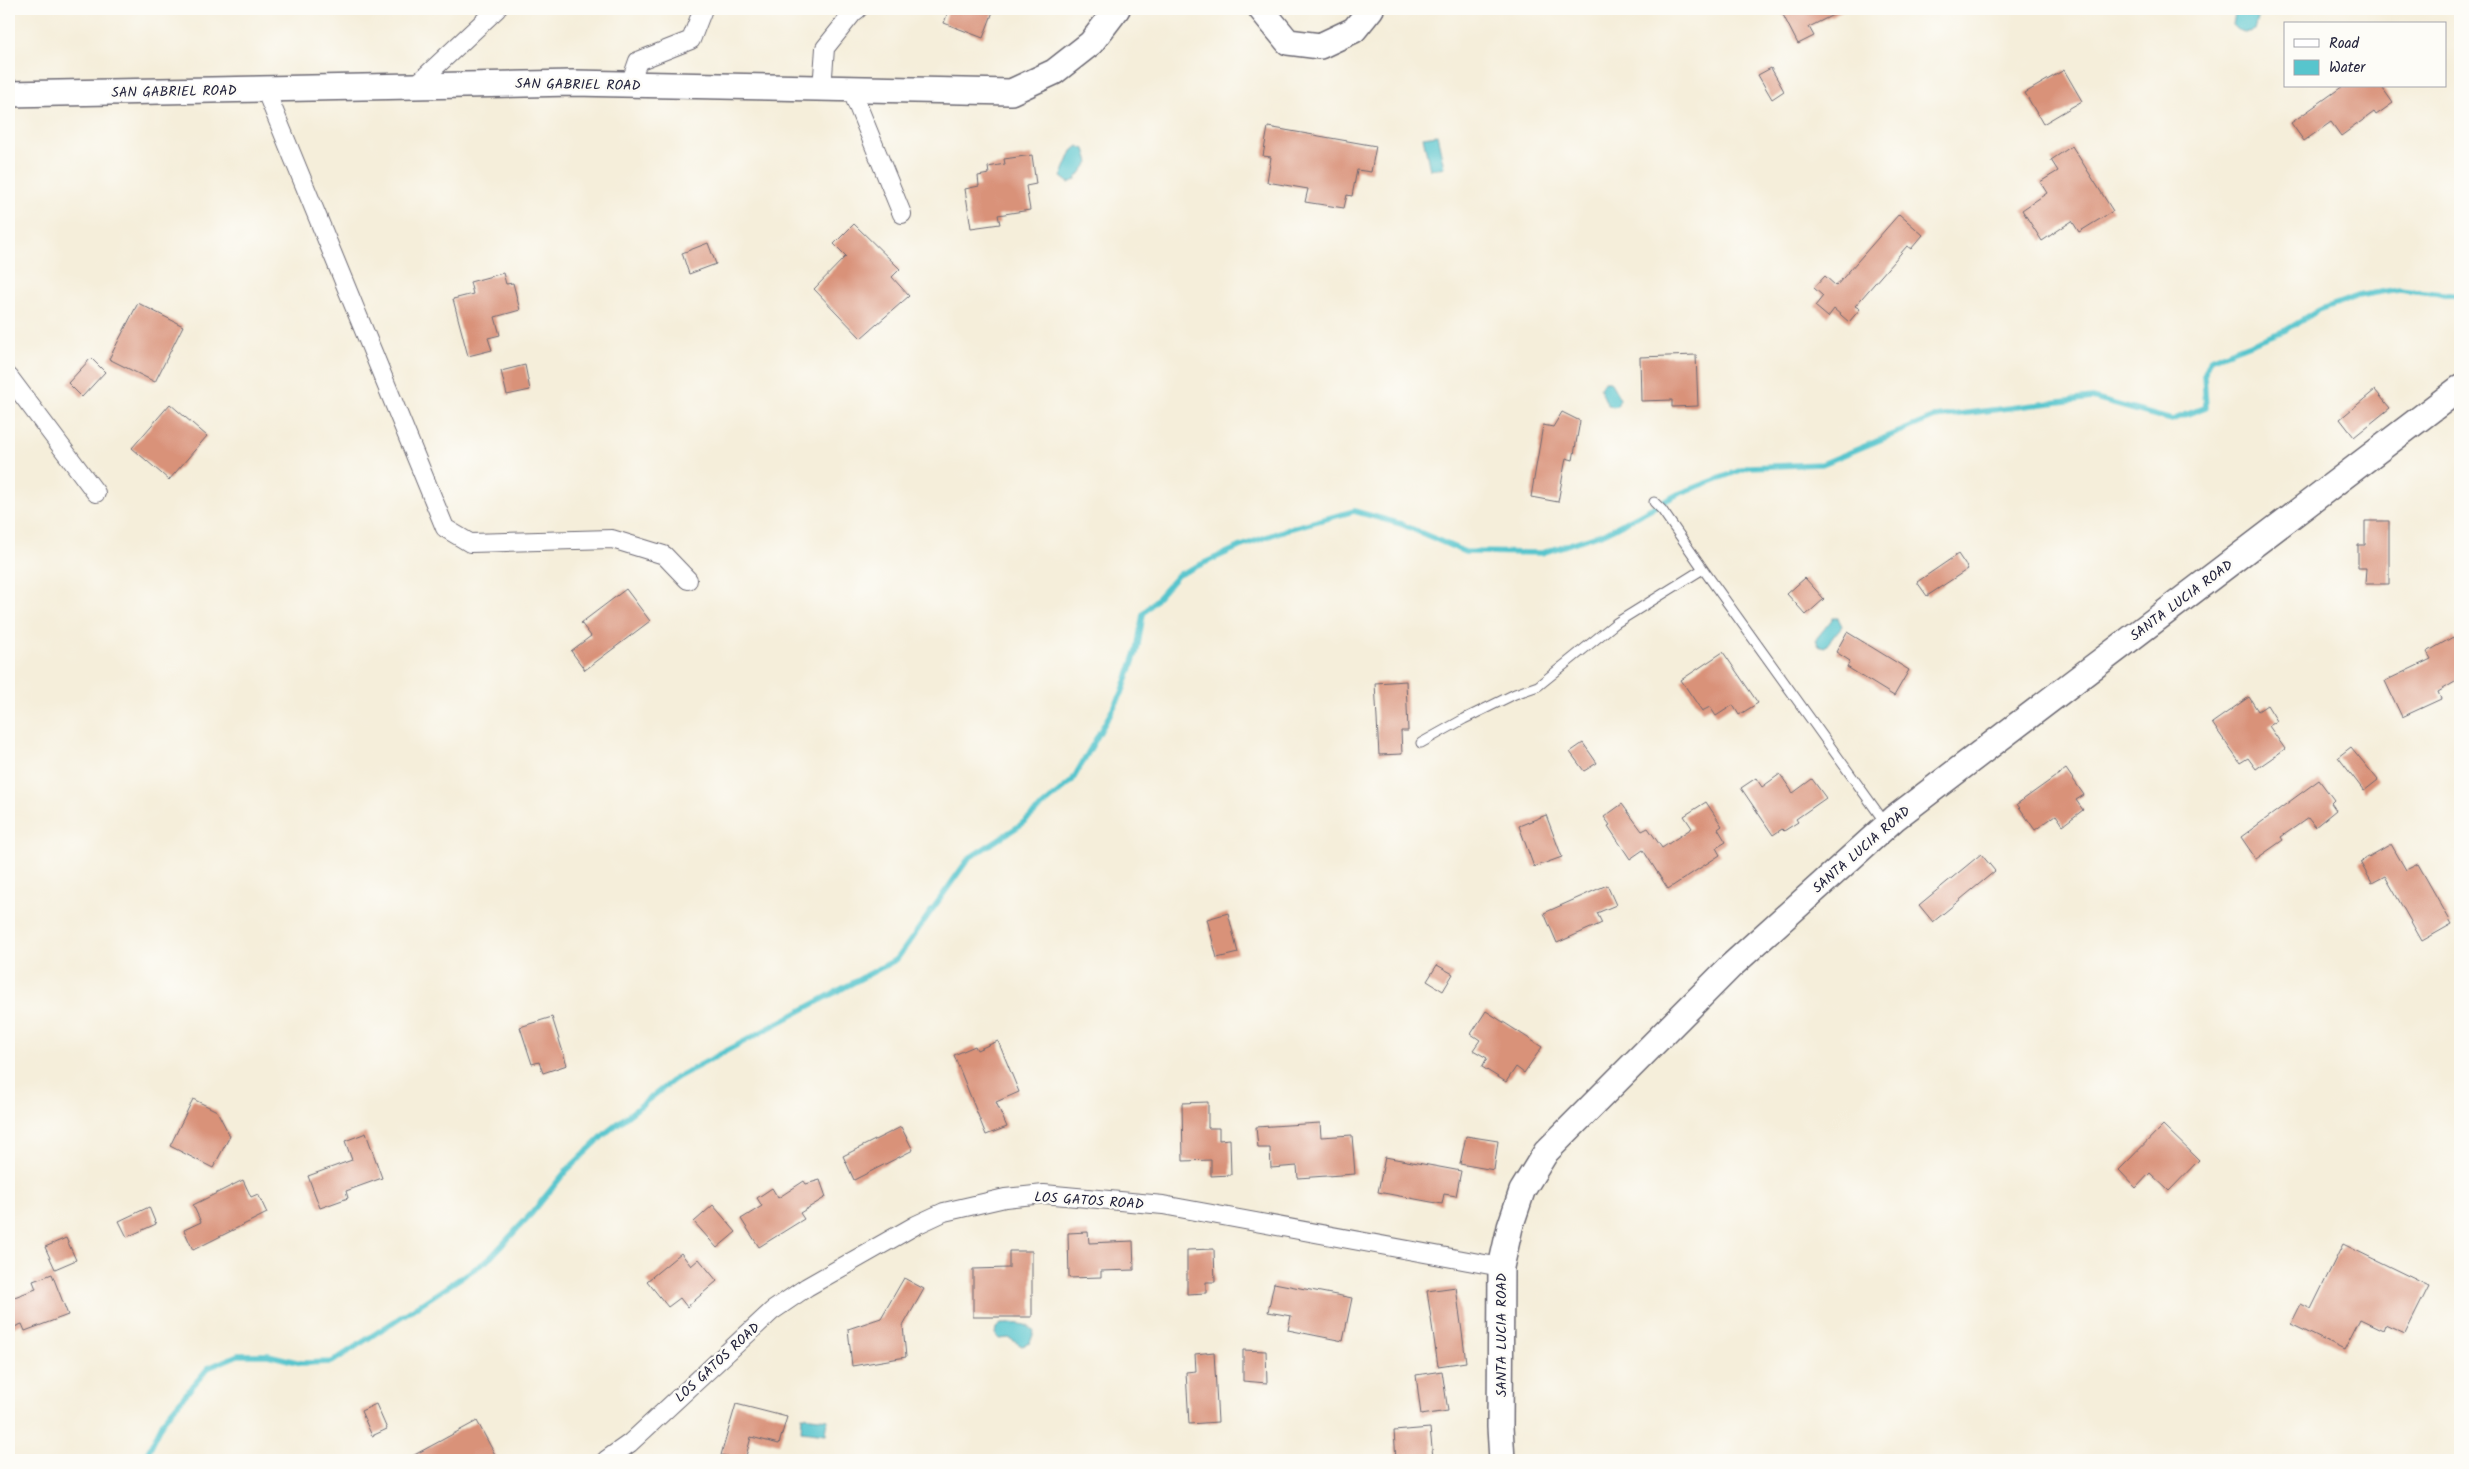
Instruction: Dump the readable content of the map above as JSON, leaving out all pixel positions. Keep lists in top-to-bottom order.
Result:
{
  "streets": {
    "street": ["SAN GABRIEL ROAD", "SANTA LUCIA ROAD", "LOS GATOS ROAD"]
  },
  "crossings": [
    ["SANTA LUCIA ROAD", "LOS GATOS ROAD"]
  ],
  "legend": ["Road", "Water"]
}
